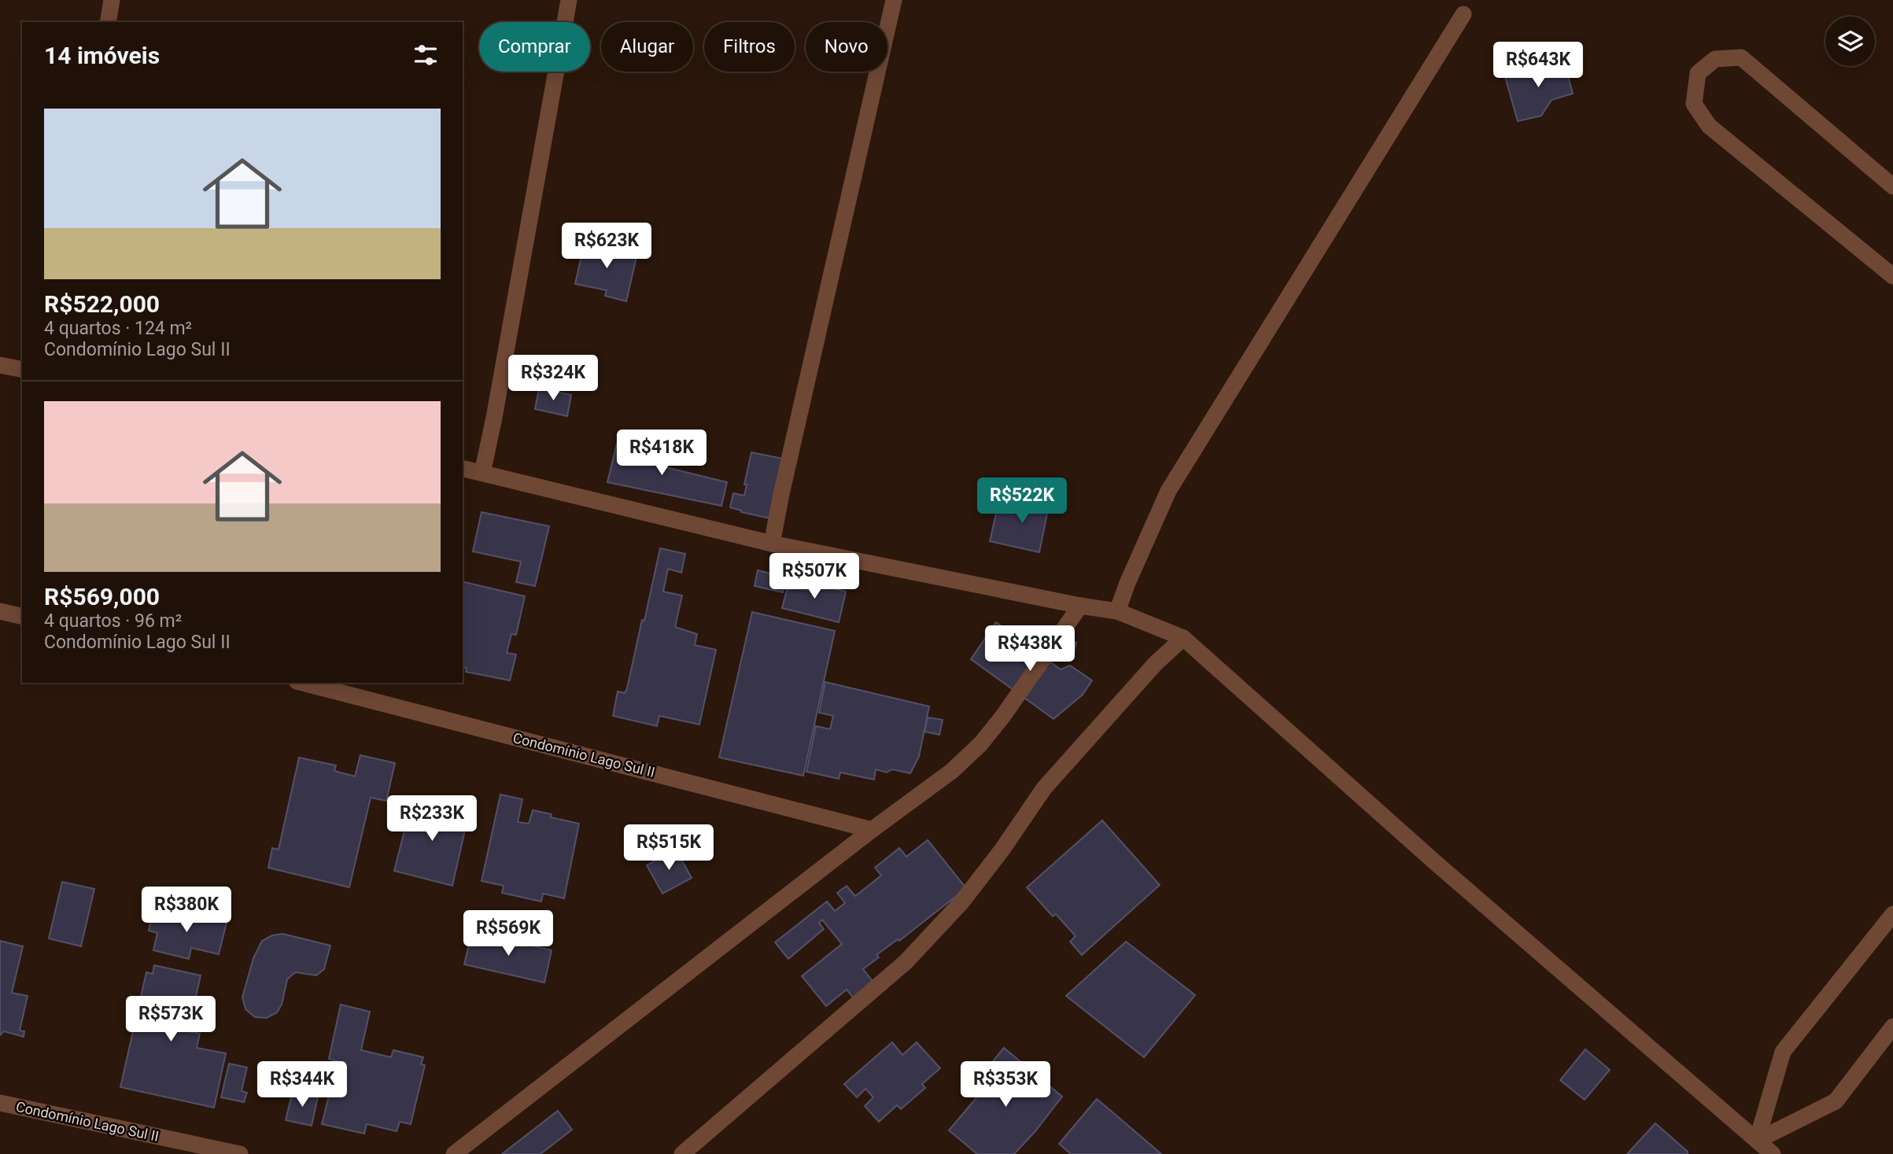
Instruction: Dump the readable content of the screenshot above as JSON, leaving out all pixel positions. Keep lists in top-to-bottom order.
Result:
{
  "streets": {
    "street": ["Condomínio Lago Sul II"]
  },
  "page": {
    "chip": [
      "Comprar",
      "Alugar",
      "Filtros",
      "Novo"
    ],
    "heading": "14 imóveis",
    "price": [
      "R$643K",
      "R$623K",
      "R$324K",
      "R$418K",
      "R$522K",
      "R$507K",
      "R$438K",
      "R$233K",
      "R$515K",
      "R$380K",
      "R$569K",
      "R$573K",
      "R$344K",
      "R$353K"
    ],
    "list": [
      {
        "name": "R$522,000",
        "note": "4 quartos · 124 m² · Condomínio Lago Sul II"
      },
      {
        "name": "R$569,000",
        "note": "4 quartos · 96 m² · Condomínio Lago Sul II"
      }
    ]
  }
}
